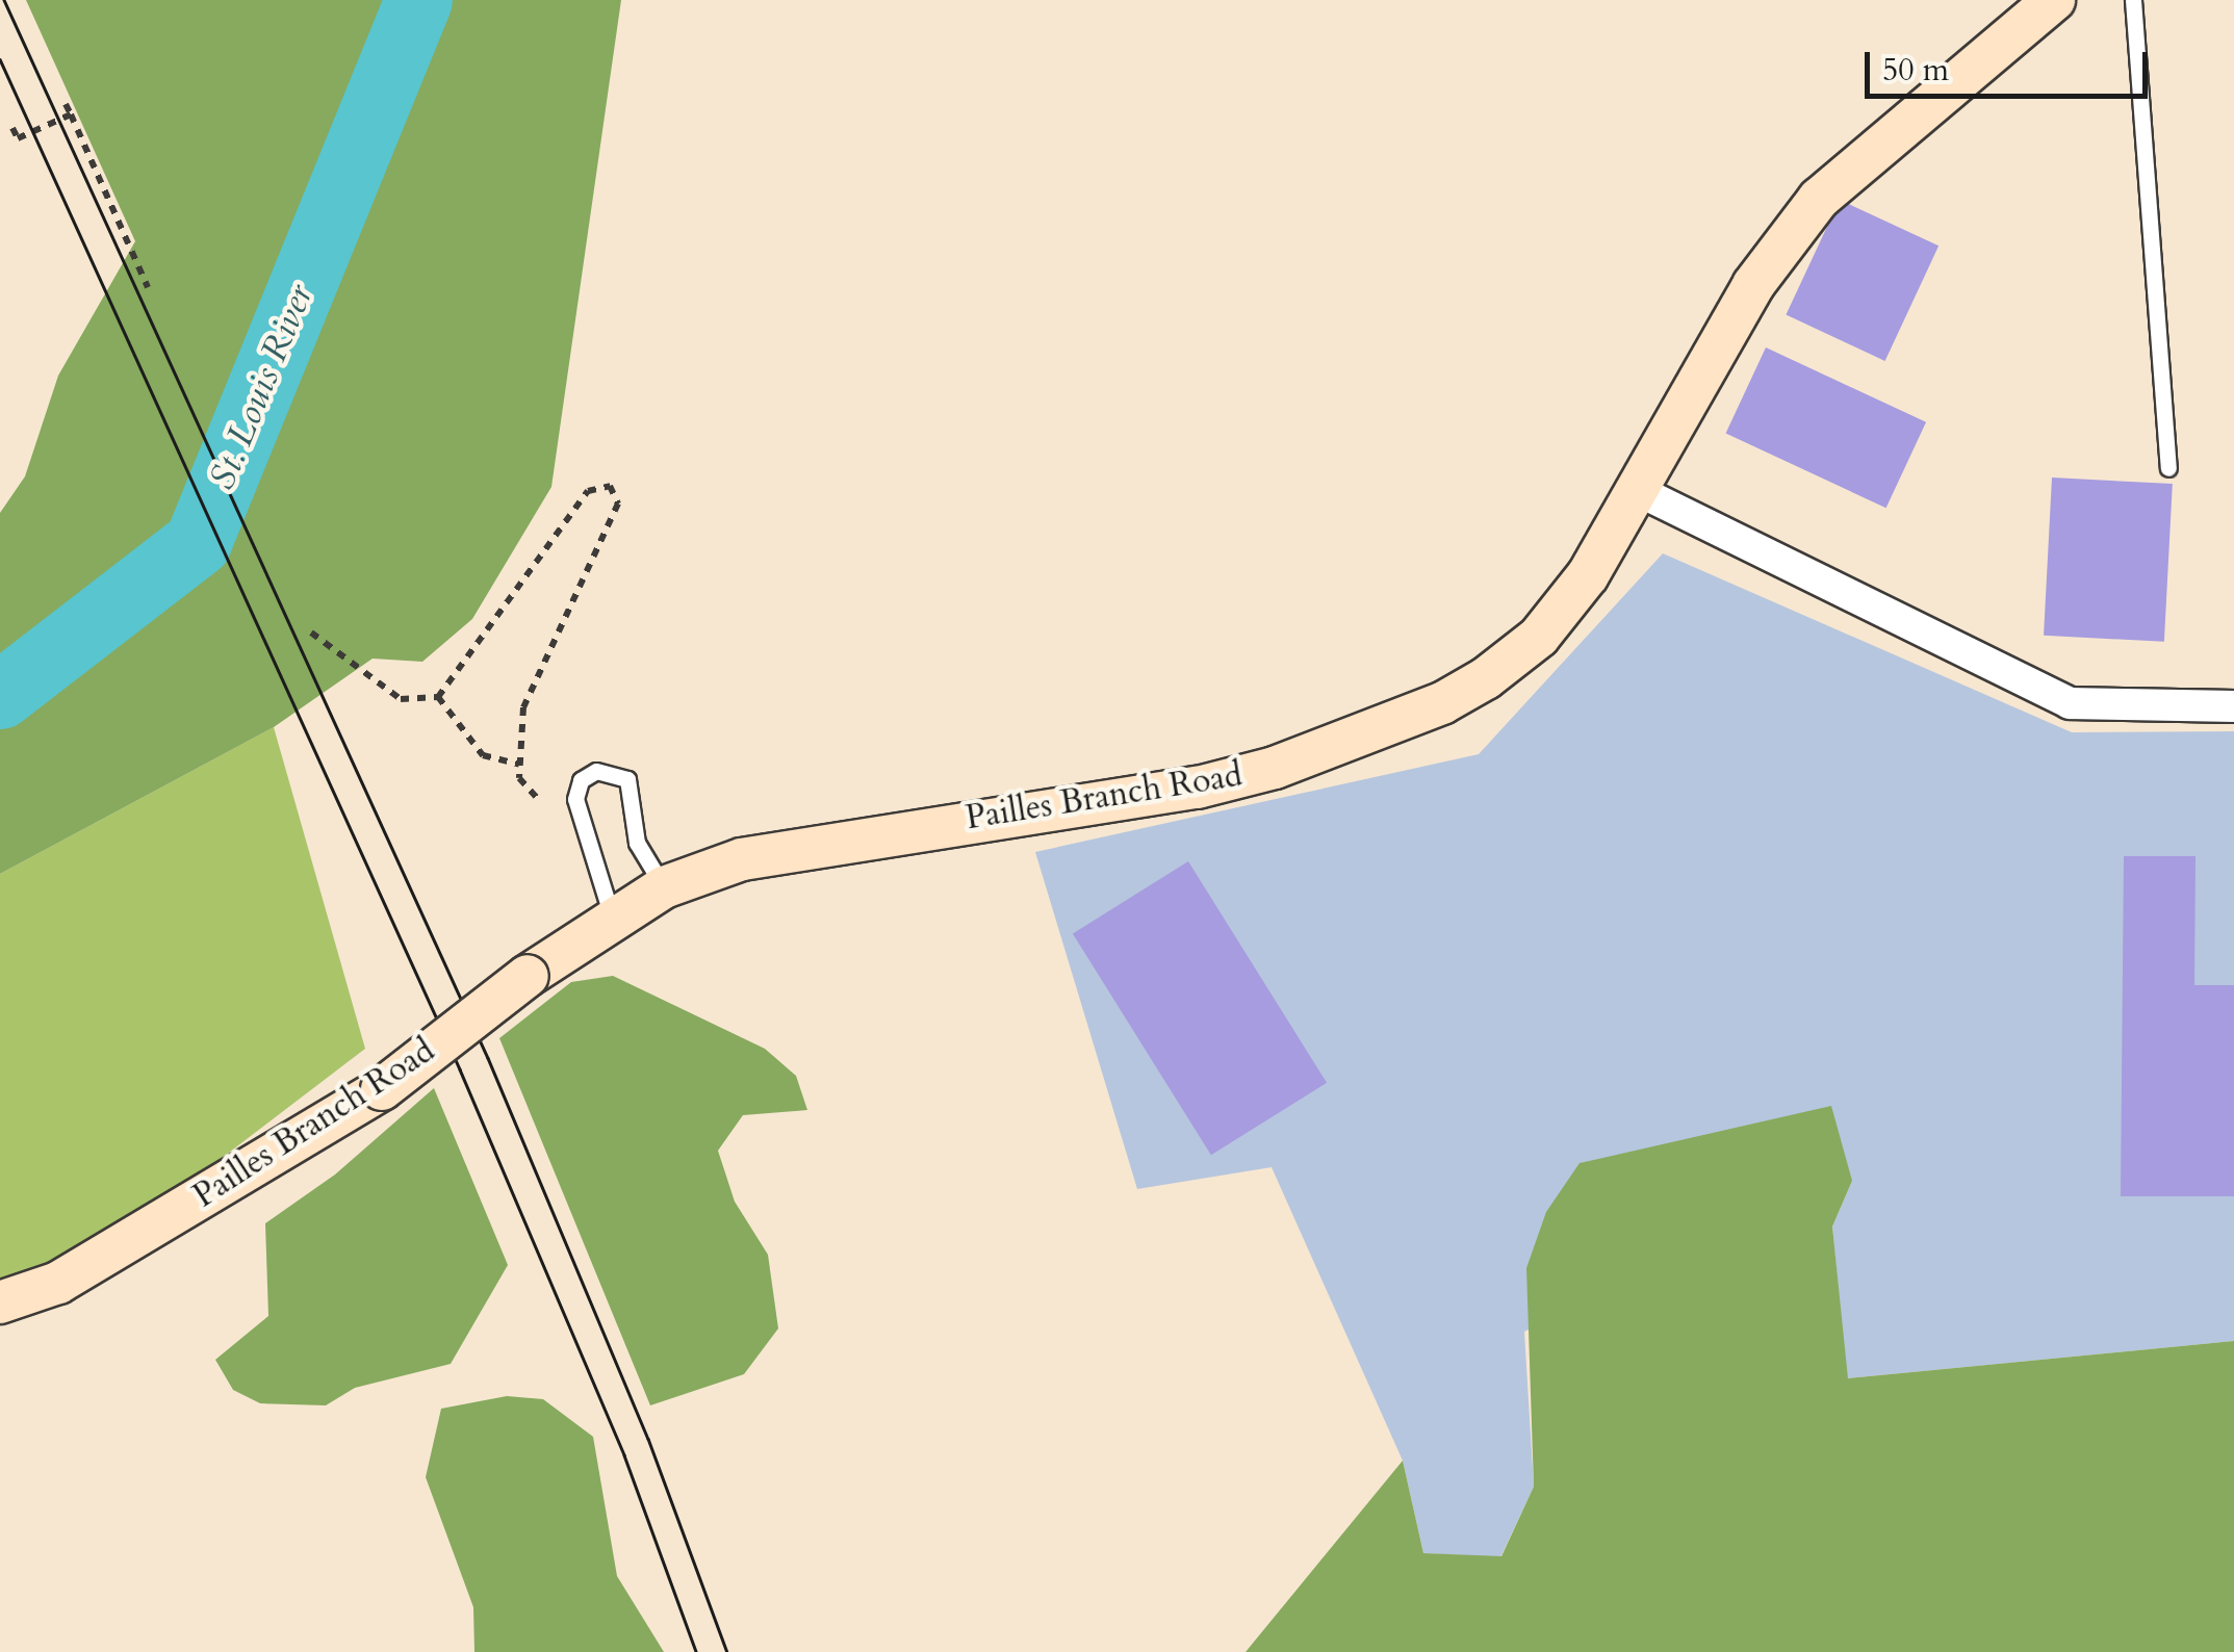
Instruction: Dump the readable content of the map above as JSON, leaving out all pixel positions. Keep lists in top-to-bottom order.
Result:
{
  "streets": {
    "main road": ["Pailles Branch Road"]
  },
  "water": ["St. Louis River"],
  "scale_bar": "50 m"
}
